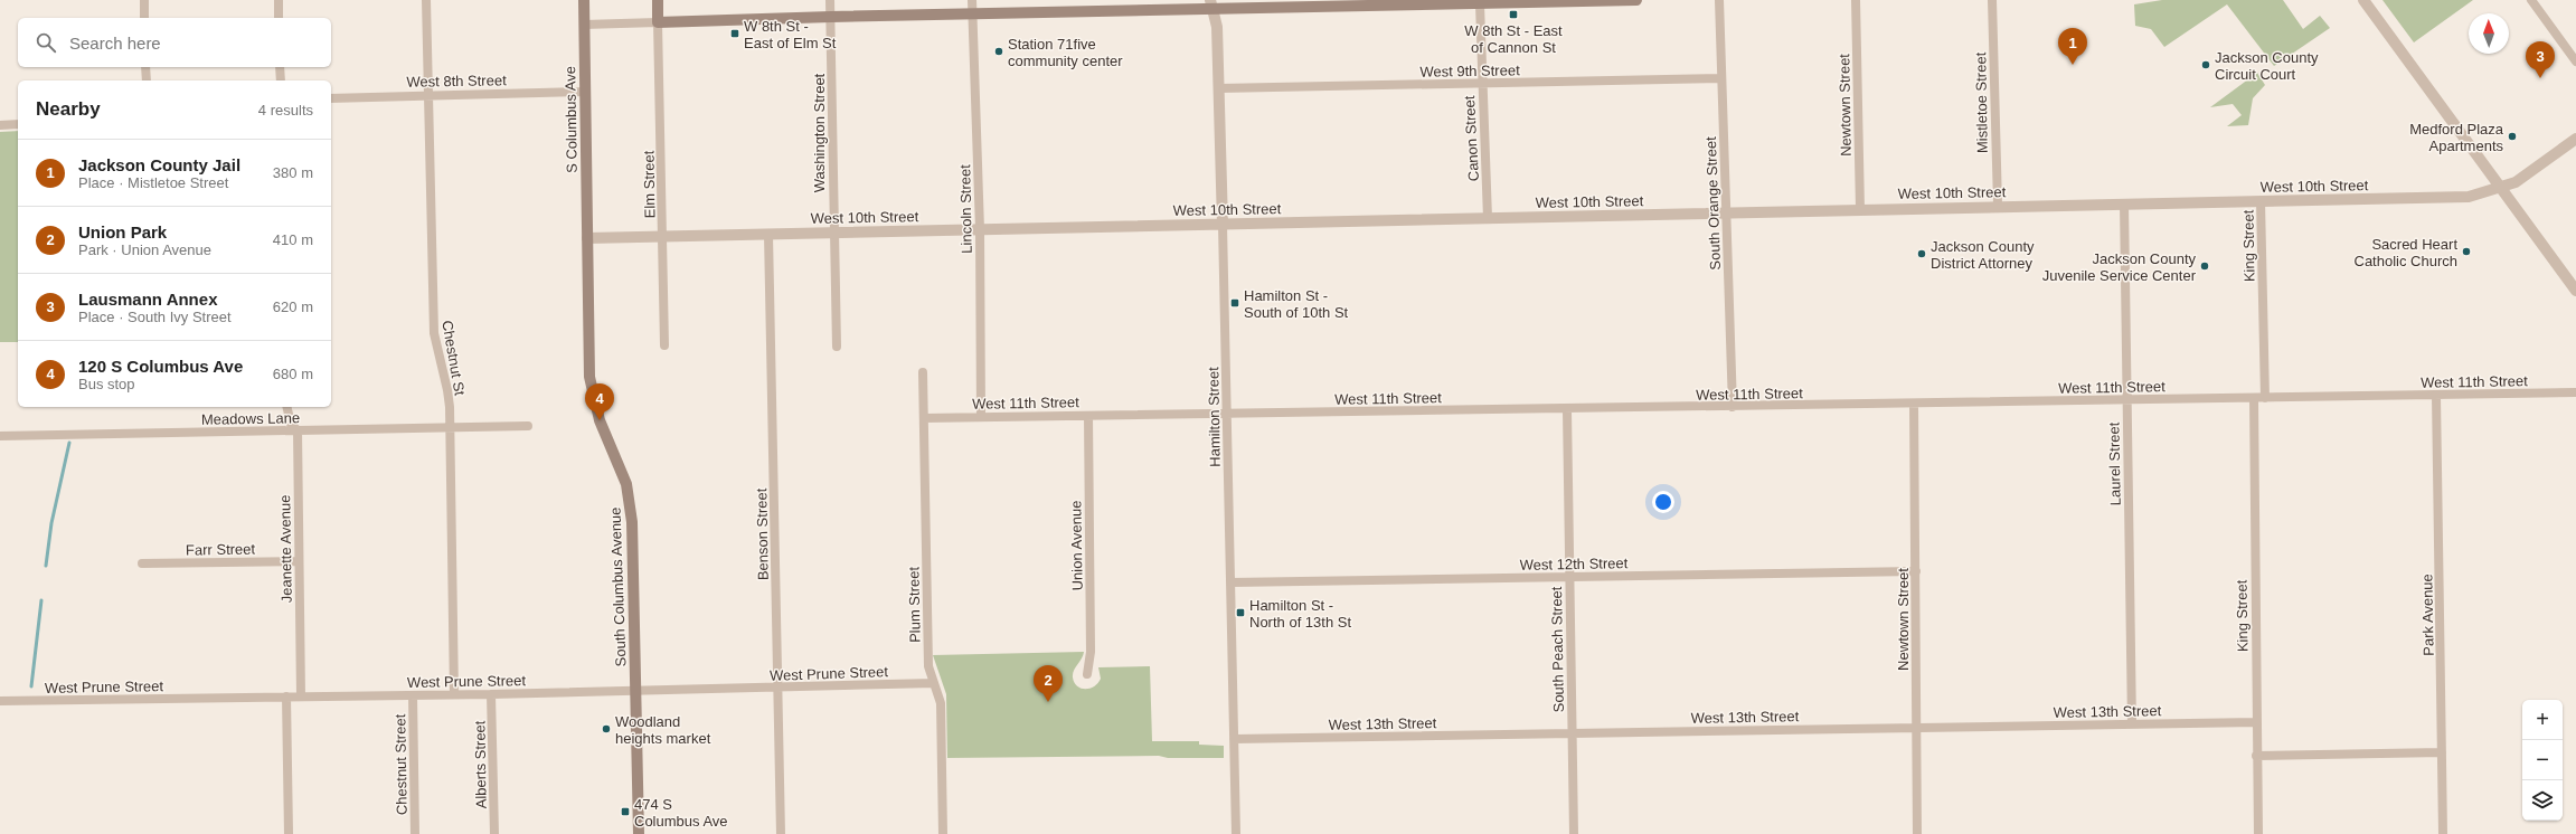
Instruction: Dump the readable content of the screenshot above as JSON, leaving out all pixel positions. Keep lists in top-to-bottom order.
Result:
{
  "streets": {
    "main road": ["S Columbus Ave", "South Columbus Avenue"],
    "street": [
      "West 9th Street",
      "West 8th Street",
      "Mistletoe Street",
      "Newtown Street",
      "Washington Street",
      "Canon Street",
      "Elm Street",
      "West 10th Street",
      "South Orange Street",
      "Lincoln Street",
      "King Street",
      "Chestnut St",
      "West 11th Street",
      "Hamilton Street",
      "Meadows Lane",
      "Laurel Street",
      "Benson Street",
      "Union Avenue",
      "Farr Street",
      "Jeanette Avenue",
      "West 12th Street",
      "Plum Street",
      "Park Avenue",
      "South Peach Street",
      "West Prune Street",
      "West 13th Street",
      "Chestnut Street",
      "Alberts Street"
    ]
  },
  "crossings": [
    ["West 9th Street", "Canon Street"],
    ["West 9th Street", "South Orange Street"],
    ["West 9th Street", "Hamilton Street"],
    ["West 8th Street", "S Columbus Ave"],
    ["West 8th Street", "Chestnut St"],
    ["Mistletoe Street", "West 10th Street"],
    ["Newtown Street", "West 10th Street"],
    ["Newtown Street", "West 11th Street"],
    ["Newtown Street", "West 12th Street"],
    ["Newtown Street", "West 13th Street"],
    ["S Columbus Ave", "West 10th Street"],
    ["S Columbus Ave", "South Columbus Avenue"],
    ["Washington Street", "West 10th Street"],
    ["Canon Street", "West 10th Street"],
    ["Elm Street", "West 10th Street"],
    ["West 10th Street", "South Orange Street"],
    ["West 10th Street", "Lincoln Street"],
    ["West 10th Street", "King Street"],
    ["West 10th Street", "Hamilton Street"],
    ["West 10th Street", "Laurel Street"],
    ["West 10th Street", "Benson Street"],
    ["West 10th Street", "South Columbus Avenue"],
    ["South Orange Street", "West 11th Street"],
    ["Lincoln Street", "West 11th Street"],
    ["King Street", "West 11th Street"],
    ["King Street", "West 13th Street"],
    ["Chestnut St", "Meadows Lane"],
    ["Chestnut St", "West Prune Street"],
    ["West 11th Street", "Hamilton Street"],
    ["West 11th Street", "Laurel Street"],
    ["West 11th Street", "Union Avenue"],
    ["West 11th Street", "Plum Street"],
    ["West 11th Street", "Park Avenue"],
    ["West 11th Street", "South Peach Street"],
    ["Hamilton Street", "West 12th Street"],
    ["Hamilton Street", "West 13th Street"],
    ["Meadows Lane", "Jeanette Avenue"],
    ["Laurel Street", "West 13th Street"],
    ["Benson Street", "West Prune Street"],
    ["Farr Street", "Jeanette Avenue"],
    ["Jeanette Avenue", "West Prune Street"],
    ["West 12th Street", "South Peach Street"],
    ["South Columbus Avenue", "West Prune Street"],
    ["Plum Street", "West Prune Street"],
    ["South Peach Street", "West 13th Street"],
    ["West Prune Street", "Chestnut Street"],
    ["West Prune Street", "Alberts Street"]
  ],
  "places": {
    "transit": [
      "W 8th St - East of Cannon St",
      "W 8th St - East of Elm St",
      "Hamilton St - South of 10th St",
      "Hamilton St - North of 13th St",
      "474 S Columbus Ave"
    ],
    "other": [
      "Station 71five community center",
      "Jackson County Circuit Court",
      "Medford Plaza Apartments",
      "Sacred Heart Catholic Church",
      "Jackson County District Attorney",
      "Jackson County Juvenile Service Center",
      "Woodland heights market"
    ]
  },
  "north": "top",
  "page": {
    "search": "Search here",
    "pins": [
      "1",
      "3",
      "4",
      "2"
    ],
    "heading": ["Nearby", "4 results"],
    "list": [
      {
        "mark": "1",
        "name": "Jackson County Jail",
        "note": "Place · Mistletoe Street",
        "value": "380 m"
      },
      {
        "mark": "2",
        "name": "Union Park",
        "note": "Park · Union Avenue",
        "value": "410 m"
      },
      {
        "mark": "3",
        "name": "Lausmann Annex",
        "note": "Place · South Ivy Street",
        "value": "620 m"
      },
      {
        "mark": "4",
        "name": "120 S Columbus Ave",
        "note": "Bus stop",
        "value": "680 m"
      }
    ],
    "map_buttons": ["+", "−"]
  }
}
